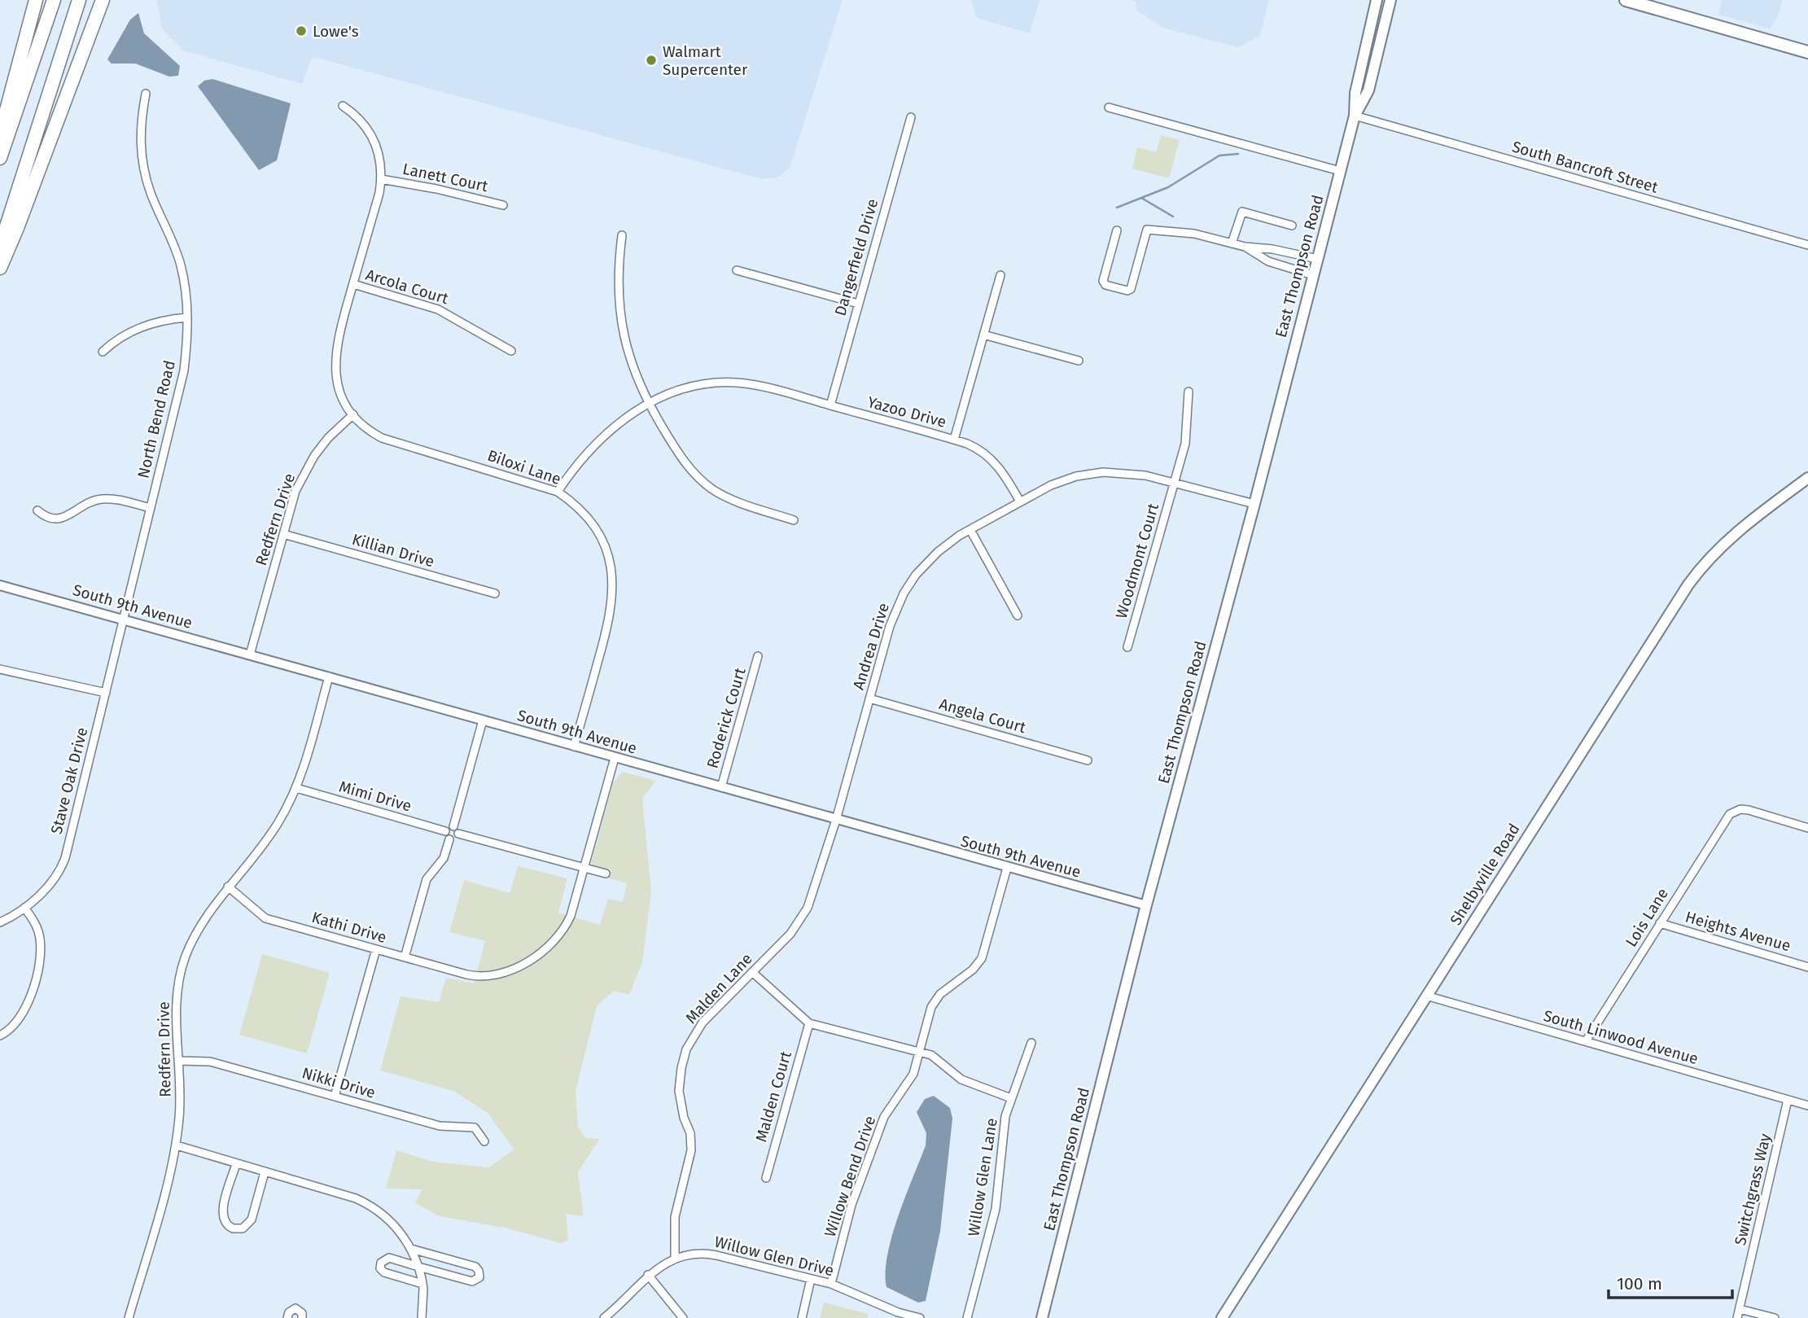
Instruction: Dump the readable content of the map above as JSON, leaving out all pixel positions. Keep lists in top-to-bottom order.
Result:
{
  "streets": {
    "main road": ["East Thompson Road", "Shelbyville Road"],
    "street": [
      "South Bancroft Street",
      "Lanett Court",
      "Dangerfield Drive",
      "Arcola Court",
      "Yazoo Drive",
      "North Bend Road",
      "Biloxi Lane",
      "Redfern Drive",
      "Killian Drive",
      "Woodmont Court",
      "South 9th Avenue",
      "Andrea Drive",
      "Angela Court",
      "Roderick Court",
      "Stave Oak Drive",
      "Mimi Drive",
      "Lois Lane",
      "Kathi Drive",
      "Heights Avenue",
      "Malden Lane",
      "South Linwood Avenue",
      "Nikki Drive",
      "Malden Court",
      "Willow Bend Drive",
      "Willow Glen Lane",
      "Switchgrass Way",
      "Willow Glen Drive"
    ]
  },
  "crossings": [
    ["South Bancroft Street", "East Thompson Road"],
    ["Dangerfield Drive", "Yazoo Drive"],
    ["East Thompson Road", "South 9th Avenue"],
    ["Yazoo Drive", "Biloxi Lane"],
    ["Yazoo Drive", "Andrea Drive"],
    ["North Bend Road", "South 9th Avenue"],
    ["North Bend Road", "Stave Oak Drive"],
    ["Biloxi Lane", "Redfern Drive"],
    ["Biloxi Lane", "South 9th Avenue"],
    ["Redfern Drive", "Killian Drive"],
    ["Redfern Drive", "South 9th Avenue"],
    ["Redfern Drive", "Mimi Drive"],
    ["Redfern Drive", "Kathi Drive"],
    ["Redfern Drive", "Nikki Drive"],
    ["South 9th Avenue", "Andrea Drive"],
    ["South 9th Avenue", "Roderick Court"],
    ["South 9th Avenue", "Stave Oak Drive"],
    ["South 9th Avenue", "Malden Lane"],
    ["South 9th Avenue", "Willow Bend Drive"],
    ["Andrea Drive", "Angela Court"],
    ["Andrea Drive", "Malden Lane"],
    ["Shelbyville Road", "South Linwood Avenue"],
    ["Lois Lane", "Heights Avenue"],
    ["Lois Lane", "South Linwood Avenue"],
    ["Malden Lane", "Willow Glen Drive"],
    ["South Linwood Avenue", "Switchgrass Way"],
    ["Willow Bend Drive", "Willow Glen Drive"]
  ],
  "places": ["Lowe's", "Walmart Supercenter"],
  "scale_bar": "100 m"
}
